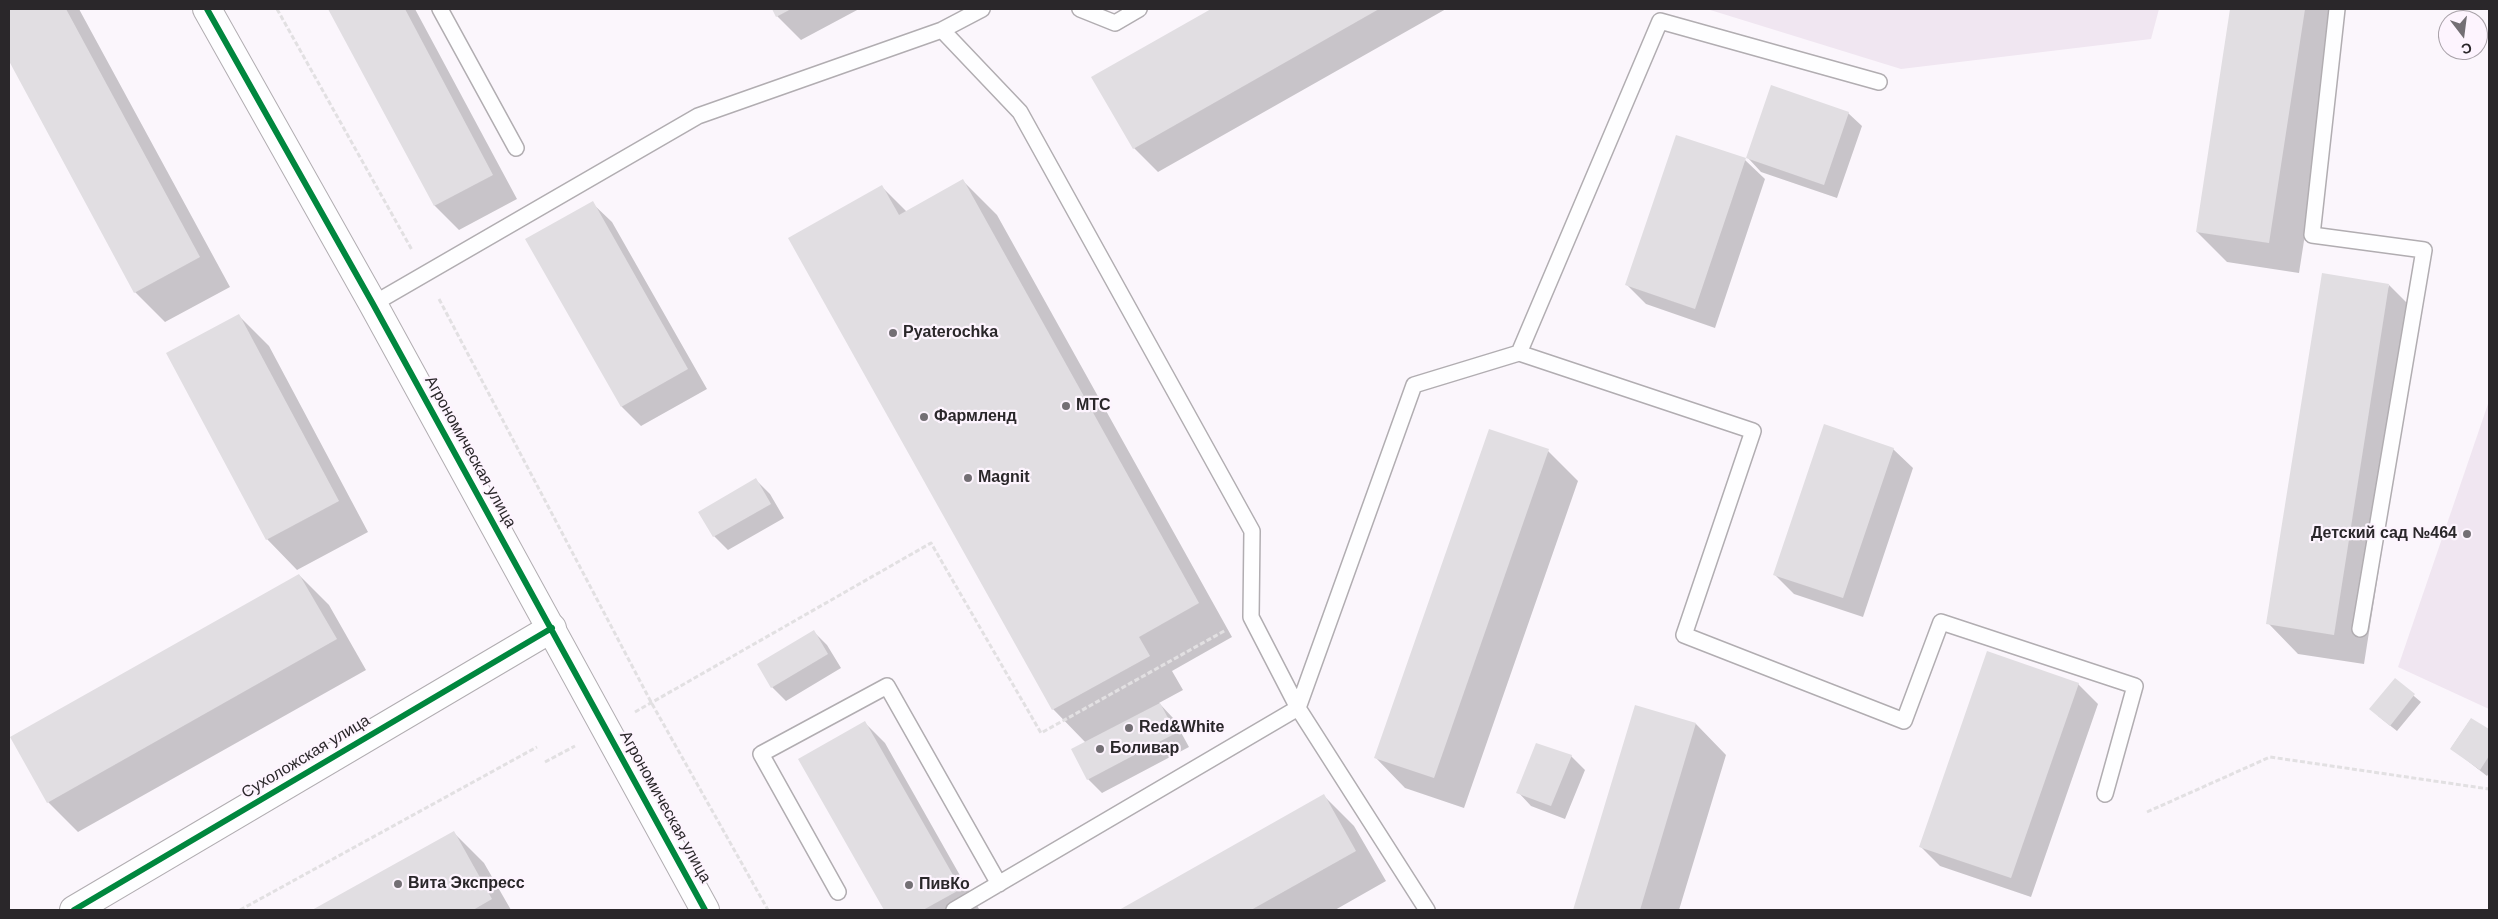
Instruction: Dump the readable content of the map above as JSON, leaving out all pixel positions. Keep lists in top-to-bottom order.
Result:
{
  "streets": {
    "street": ["Агрономическая улица", "Сухоложская улица"]
  },
  "crossings": [
    ["Агрономическая улица", "Сухоложская улица"]
  ],
  "places": [
    "Pyaterochka",
    "МТС",
    "Фармленд",
    "Magnit",
    "Детский сад №464",
    "Red&White",
    "Боливар",
    "Вита Экспресс",
    "ПивКо"
  ],
  "north": "bottom"
}
